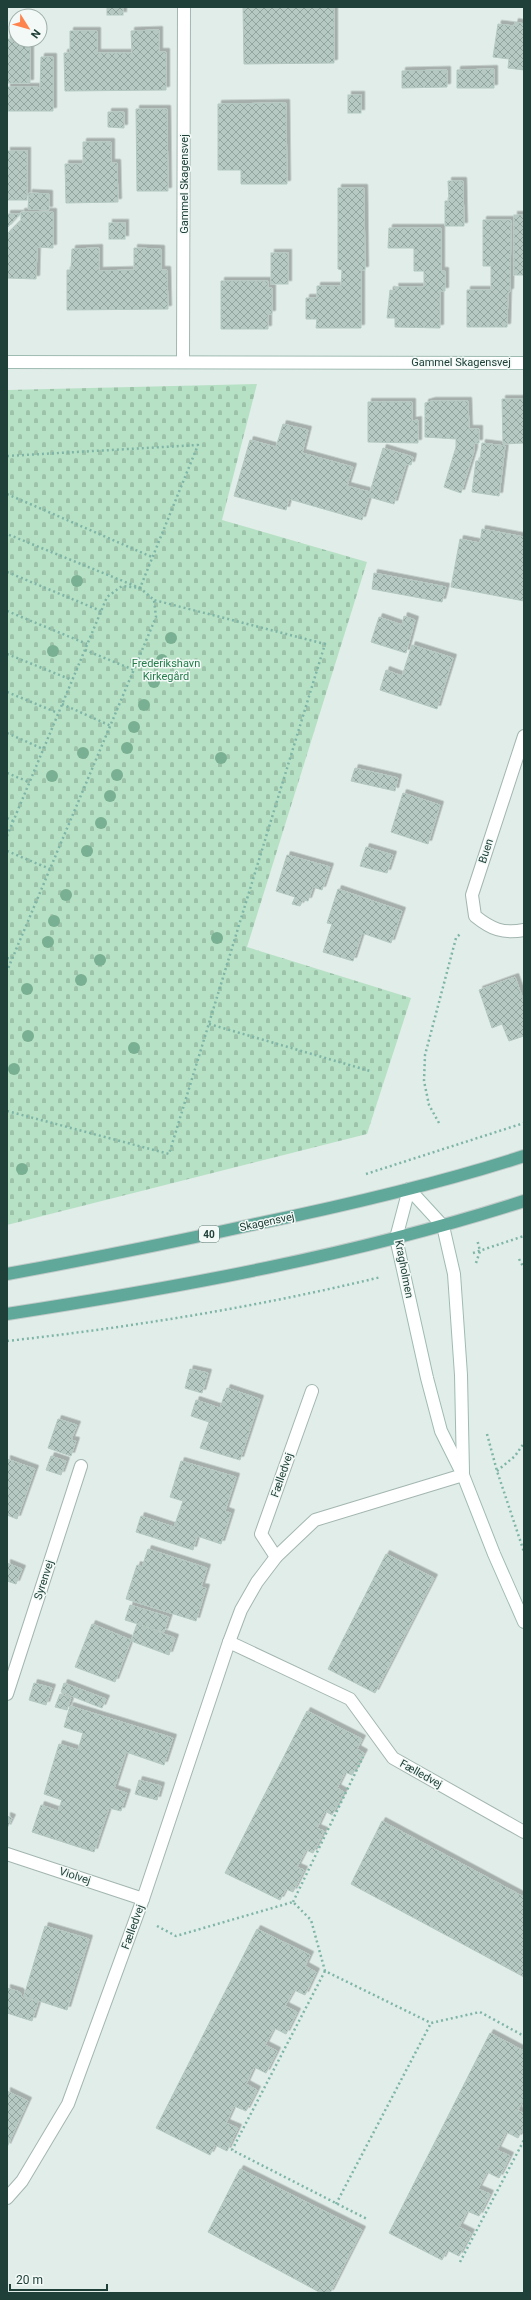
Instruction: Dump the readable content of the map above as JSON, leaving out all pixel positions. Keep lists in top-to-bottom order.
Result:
{
  "streets": {
    "main road": ["Skagensvej", "40"],
    "street": [
      "Gammel Skagensvej",
      "Buen",
      "Kragholmen",
      "Fælledvej",
      "Syrenvej",
      "Violvej"
    ]
  },
  "crossings": [
    ["Skagensvej", "Kragholmen"],
    ["Kragholmen", "Fælledvej"],
    ["Fælledvej", "Violvej"]
  ],
  "parks": ["Frederikshavn Kirkegård"],
  "scale_bar": "20 m",
  "north": "bottom right"
}
